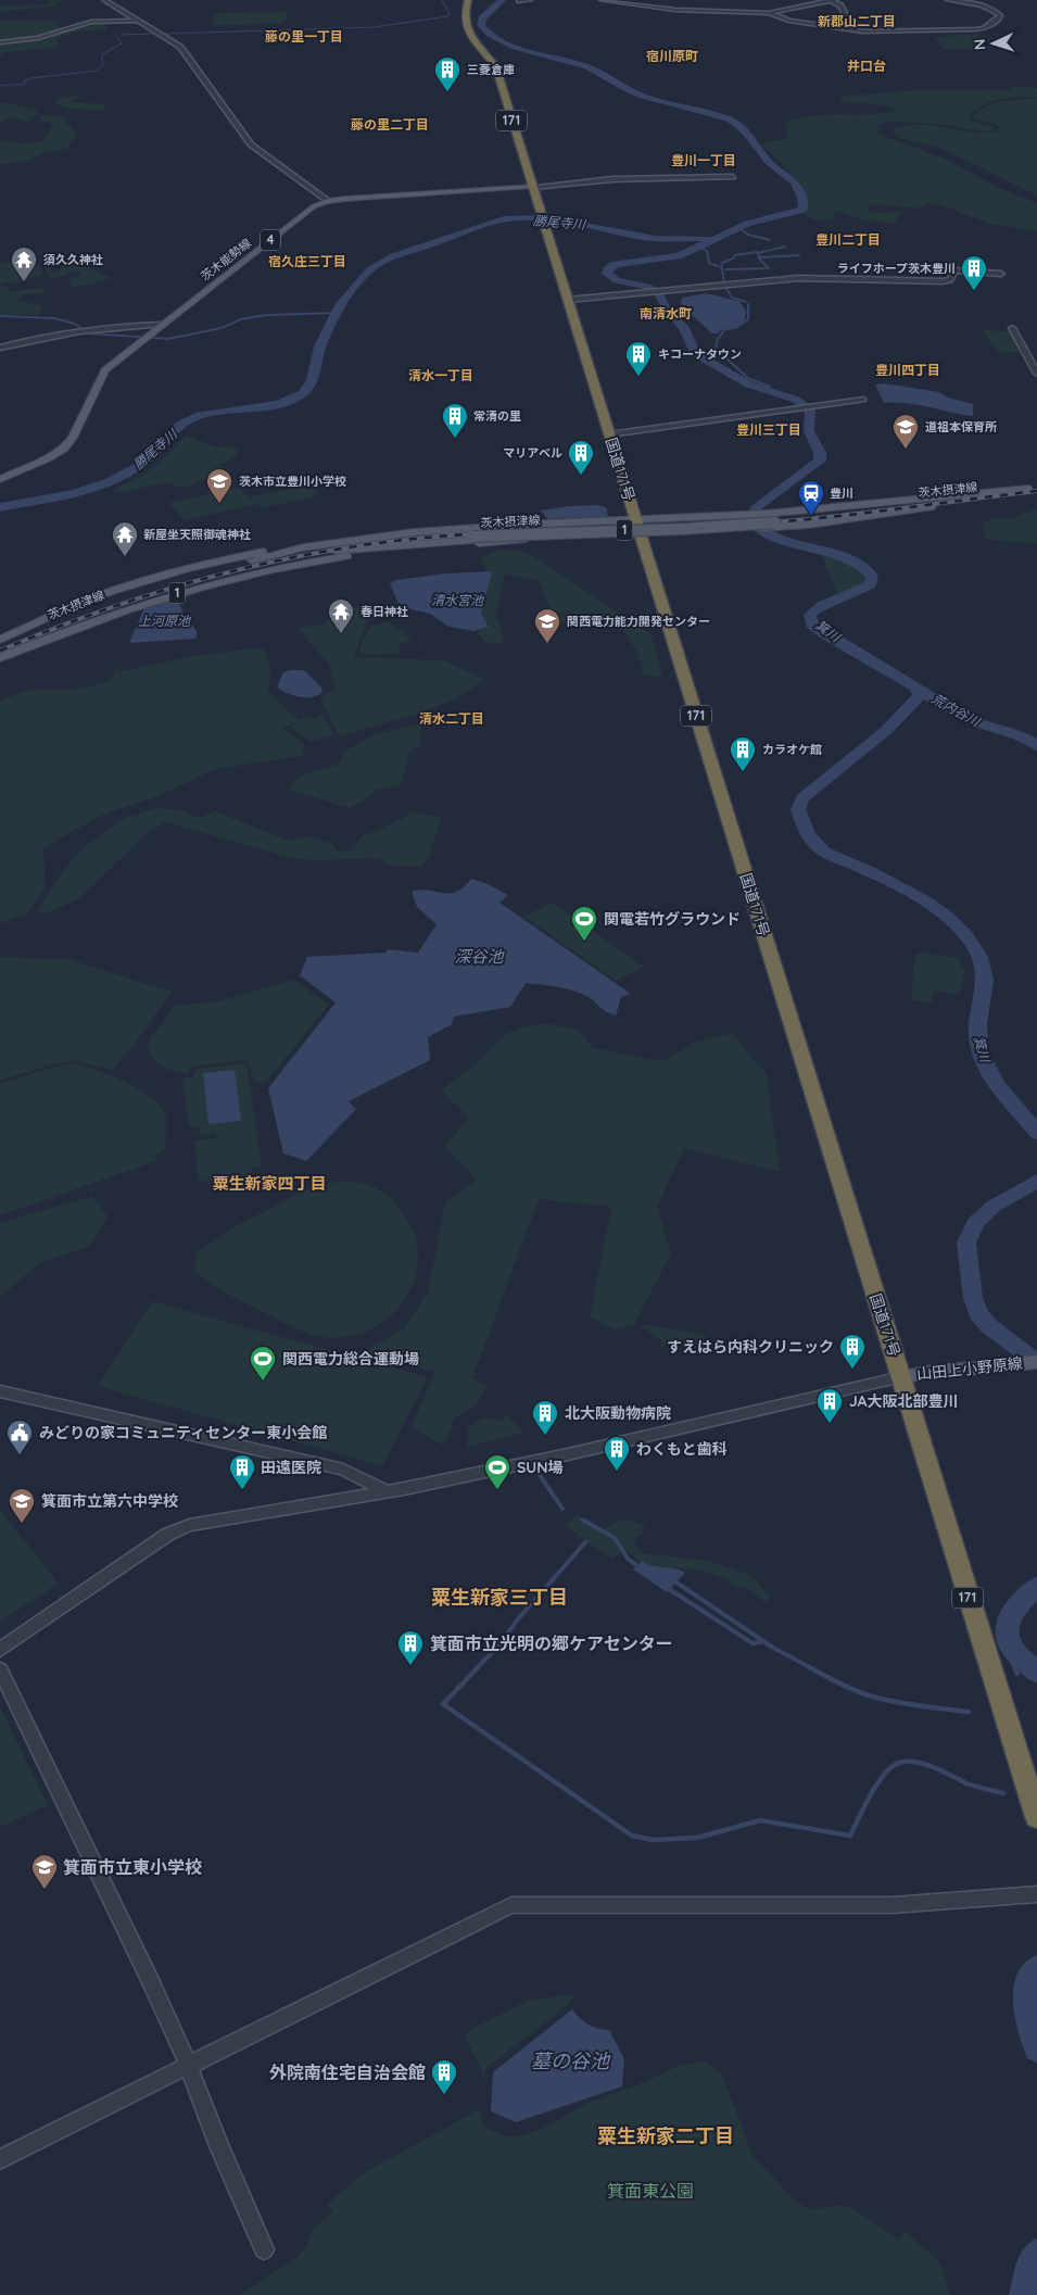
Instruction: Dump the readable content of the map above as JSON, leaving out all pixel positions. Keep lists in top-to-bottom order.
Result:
{
  "streets": {
    "highway": ["171", "国道171号"],
    "main road": [
      "4",
      "茨木能勢線",
      "茨木摂津線",
      "1",
      "山田上小野原線"
    ]
  },
  "crossings": [
    ["茨木能勢線", "国道171号"],
    ["国道171号", "1"],
    ["国道171号", "山田上小野原線"],
    ["茨木摂津線", "1"]
  ],
  "districts": [
    "新郡山二丁目",
    "藤の里一丁目",
    "宿川原町",
    "井口台",
    "藤の里二丁目",
    "豊川一丁目",
    "豊川二丁目",
    "宿久庄三丁目",
    "南清水町",
    "豊川四丁目",
    "清水一丁目",
    "豊川三丁目",
    "清水二丁目",
    "粟生新家四丁目",
    "粟生新家三丁目",
    "粟生新家二丁目"
  ],
  "water": [
    "勝尾寺川",
    "清水宮池",
    "上河原池",
    "箕川",
    "荒内谷川",
    "深谷池",
    "墓の谷池"
  ],
  "parks": ["箕面東公園"],
  "places": {
    "building": [
      "三菱倉庫",
      "ライフホープ茨木豊川",
      "キコーナタウン",
      "常清の里",
      "マリアベル",
      "カラオケ館",
      "すえはら内科クリニック",
      "JA大阪北部豊川",
      "北大阪動物病院",
      "わくもと歯科",
      "田遠医院",
      "箕面市立光明の郷ケアセンター",
      "外院南住宅自治会館"
    ],
    "temple": ["須久久神社", "新屋坐天照御魂神社", "春日神社"],
    "school or university": [
      "道祖本保育所",
      "茨木市立豊川小学校",
      "関西電力能力開発センター",
      "箕面市立第六中学校",
      "箕面市立東小学校"
    ],
    "station": ["豊川"],
    "sports": ["関電若竹グラウンド", "関西電力総合運動場", "SUN場"],
    "public building": ["みどりの家コミュニティセンター東小会館"]
  },
  "north": "left"
}
